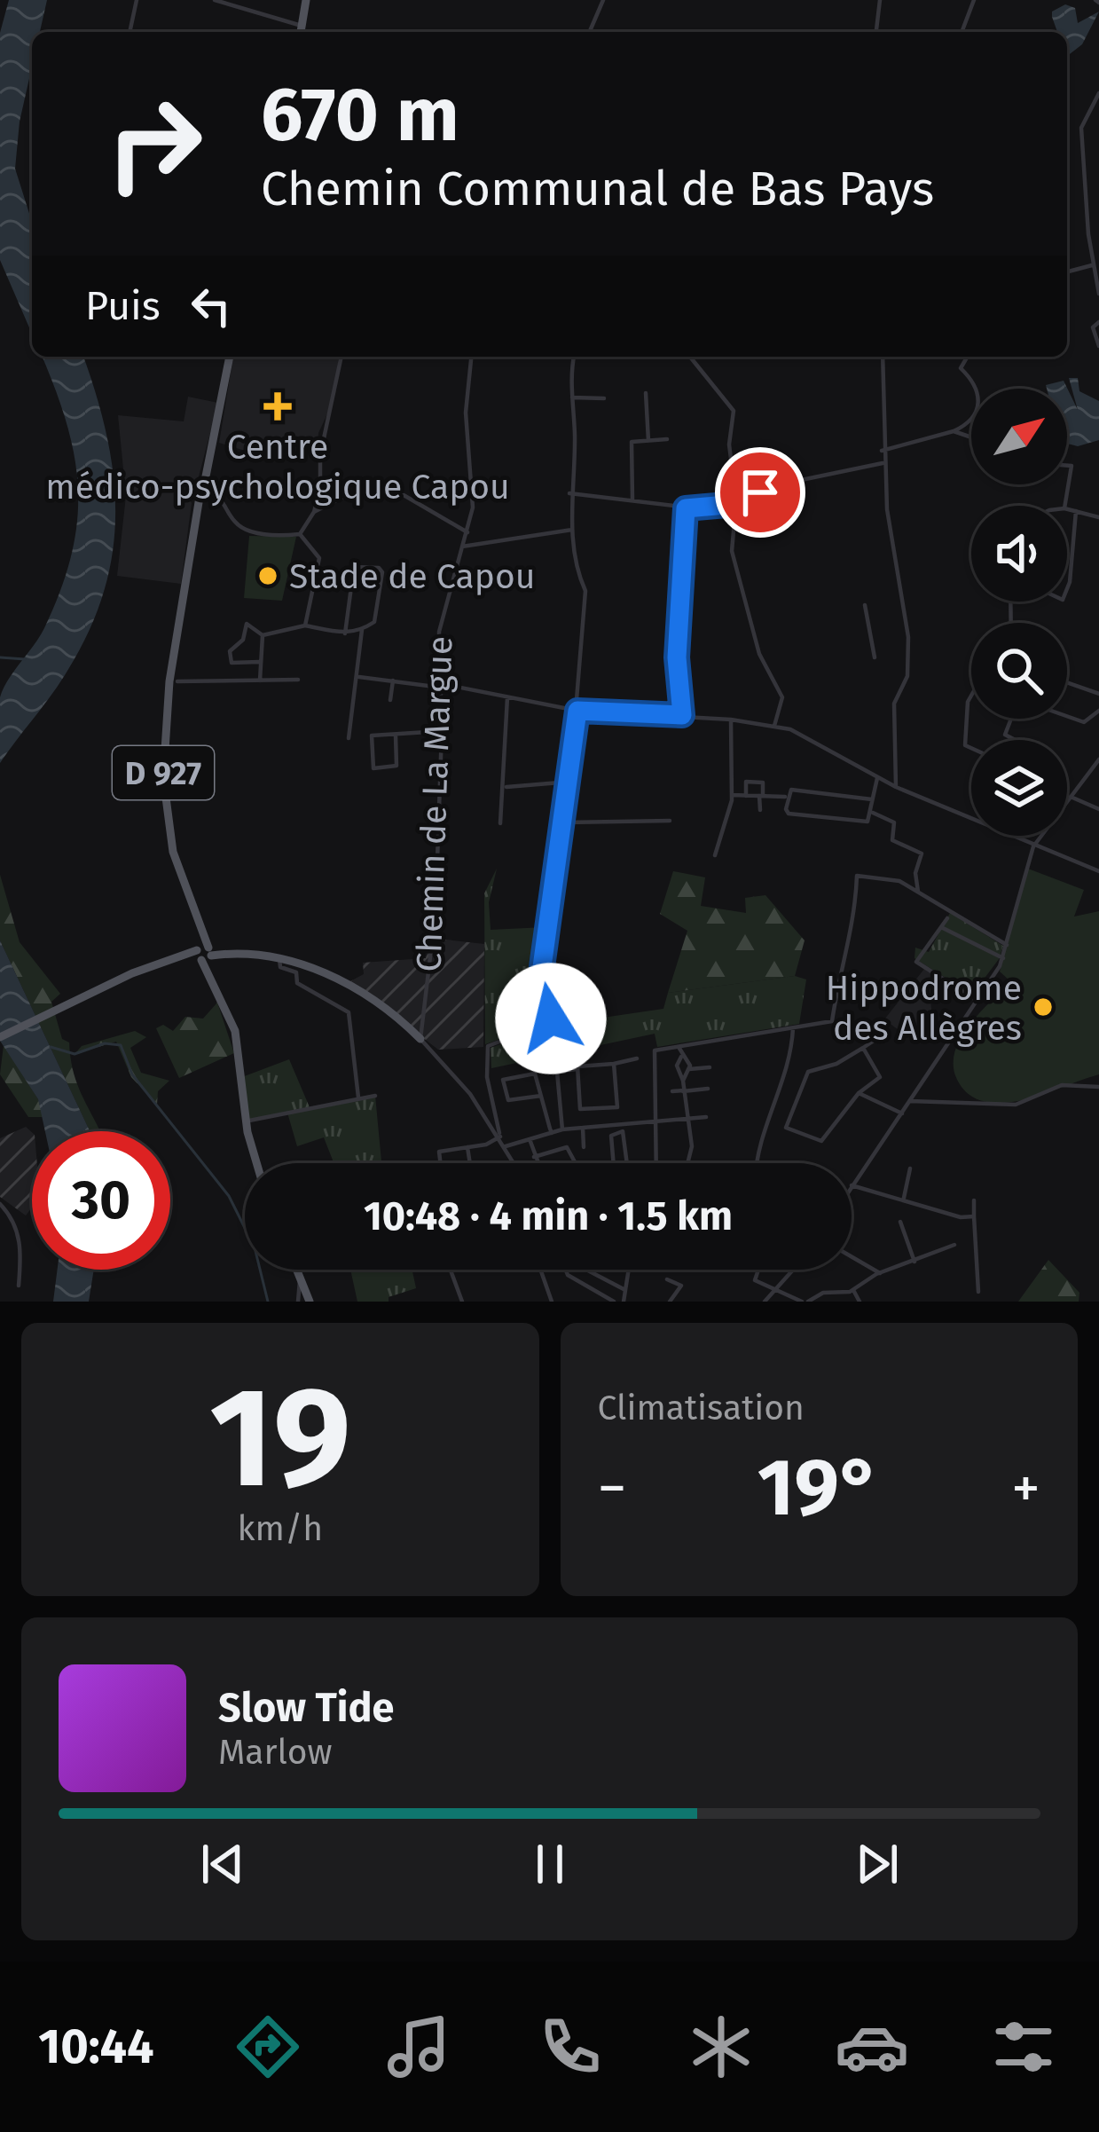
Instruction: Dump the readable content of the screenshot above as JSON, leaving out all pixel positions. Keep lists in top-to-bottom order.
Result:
{
  "streets": {
    "main road": ["D 927"],
    "street": ["Chemin de La Margue"]
  },
  "places": {
    "health": ["Centre médico-psychologique Capou"],
    "other": ["Stade de Capou", "Hippodrome des Allègres"]
  },
  "north": "top right",
  "page": {
    "turn": ["670 m", "Chemin Communal de Bas Pays"],
    "then": "Puis",
    "limit": "30",
    "trip": "10:48 · 4 min · 1.5 km",
    "tile": [
      ["19", "km/h"],
      "Climatisation"
    ],
    "heat": ["−", "19°", "+"],
    "song": ["Slow Tide", "Marlow"],
    "tabs": "10:44"
  }
}
